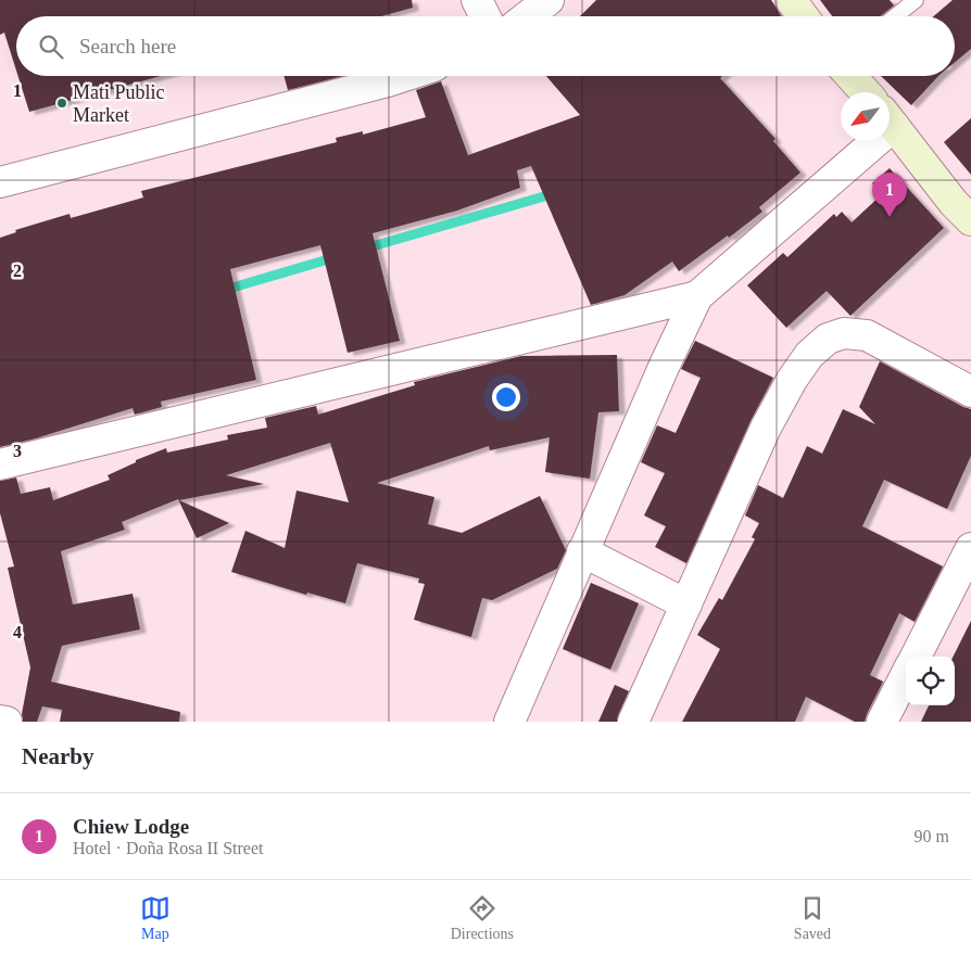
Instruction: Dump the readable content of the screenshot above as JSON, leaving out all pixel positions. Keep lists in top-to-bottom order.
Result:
{
  "places": ["Mati Public Market"],
  "north": "bottom left",
  "page": {
    "search": "Search here",
    "pins": "1",
    "heading": "Nearby",
    "list": [
      {
        "mark": "1",
        "name": "Chiew Lodge",
        "note": "Hotel · Doña Rosa II Street",
        "value": "90 m"
      }
    ],
    "nav": ["Map", "Directions", "Saved"]
  },
  "grid": {
    "rows": [
      "1",
      "2",
      "3",
      "4"
    ]
  }
}
